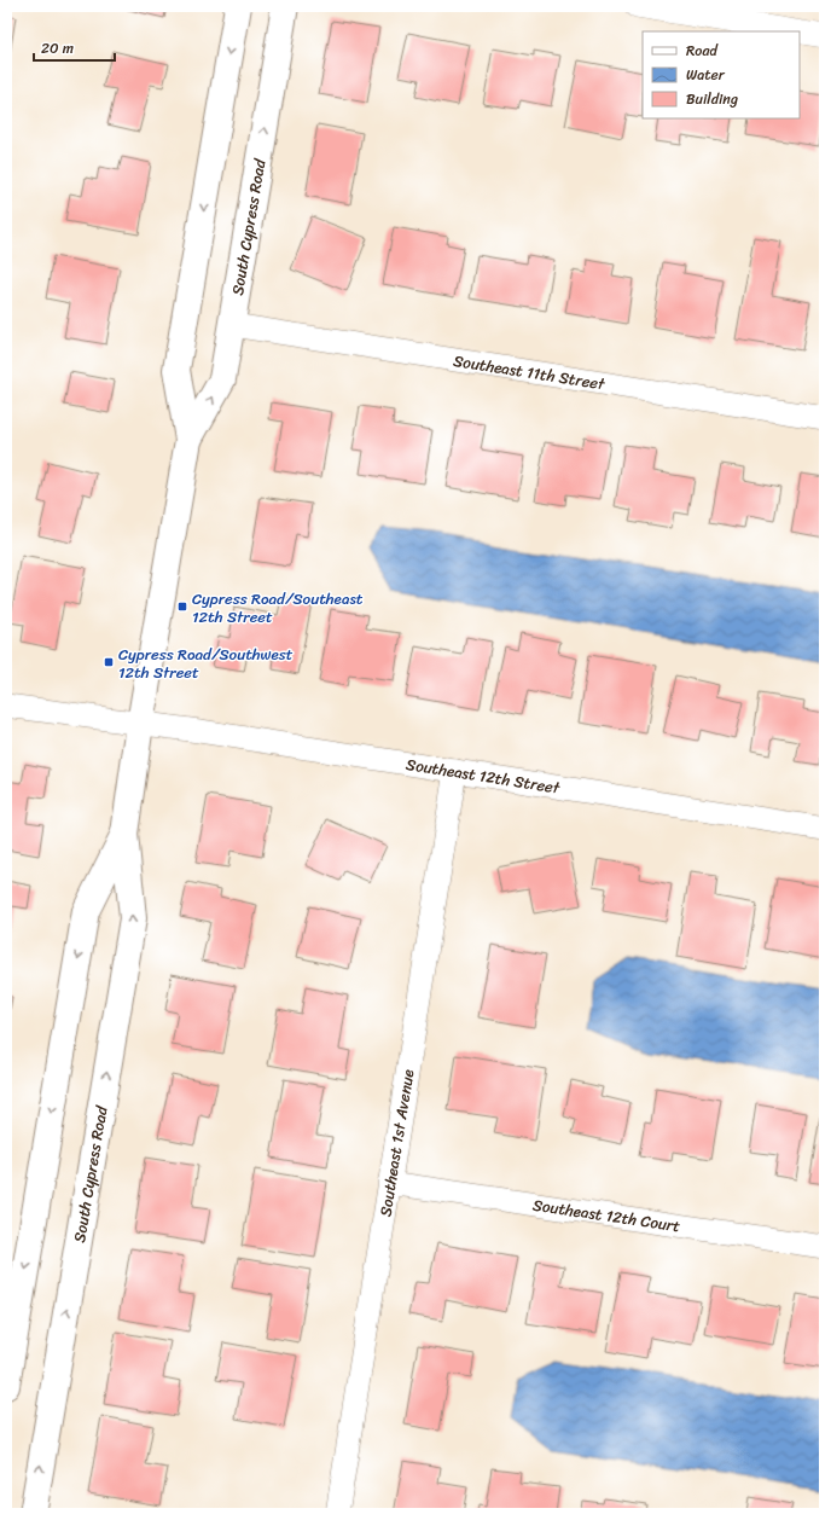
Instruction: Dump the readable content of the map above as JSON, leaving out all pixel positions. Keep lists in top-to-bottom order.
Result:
{
  "streets": {
    "street": [
      "South Cypress Road",
      "Southeast 11th Street",
      "Southeast 12th Street",
      "Southeast 1st Avenue",
      "Southeast 12th Court"
    ]
  },
  "crossings": [
    ["South Cypress Road", "Southeast 11th Street"],
    ["South Cypress Road", "Southeast 12th Street"],
    ["Southeast 12th Street", "Southeast 1st Avenue"],
    ["Southeast 1st Avenue", "Southeast 12th Court"]
  ],
  "places": {
    "transit": ["Cypress Road/Southeast 12th Street", "Cypress Road/Southwest 12th Street"]
  },
  "legend": ["Road", "Water", "Building"],
  "scale_bar": "20 m"
}
